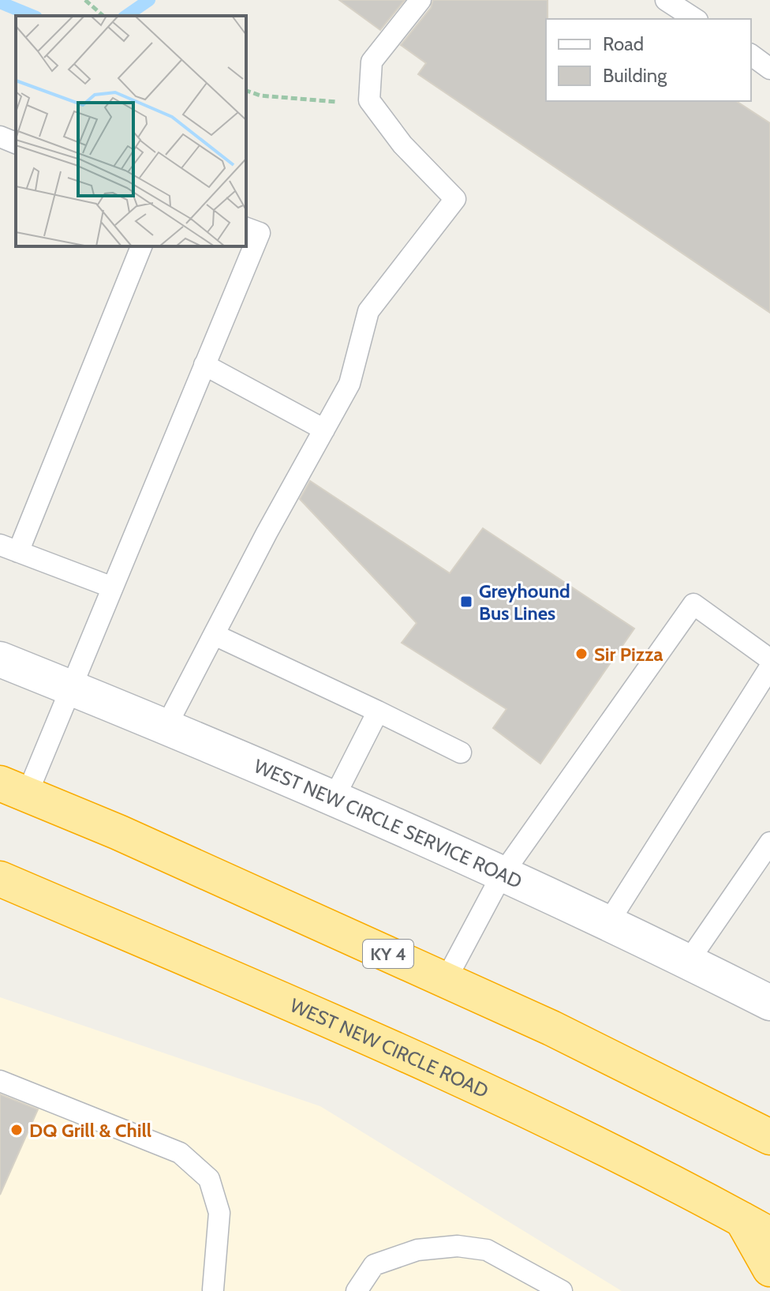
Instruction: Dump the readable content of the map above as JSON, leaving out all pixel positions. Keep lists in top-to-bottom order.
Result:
{
  "streets": {
    "highway": ["KY 4", "WEST NEW CIRCLE ROAD"],
    "street": ["WEST NEW CIRCLE SERVICE ROAD"]
  },
  "places": {
    "transit": ["Greyhound Bus Lines"],
    "other": ["Sir Pizza", "DQ Grill & Chill"]
  },
  "legend": ["Road", "Building"]
}
